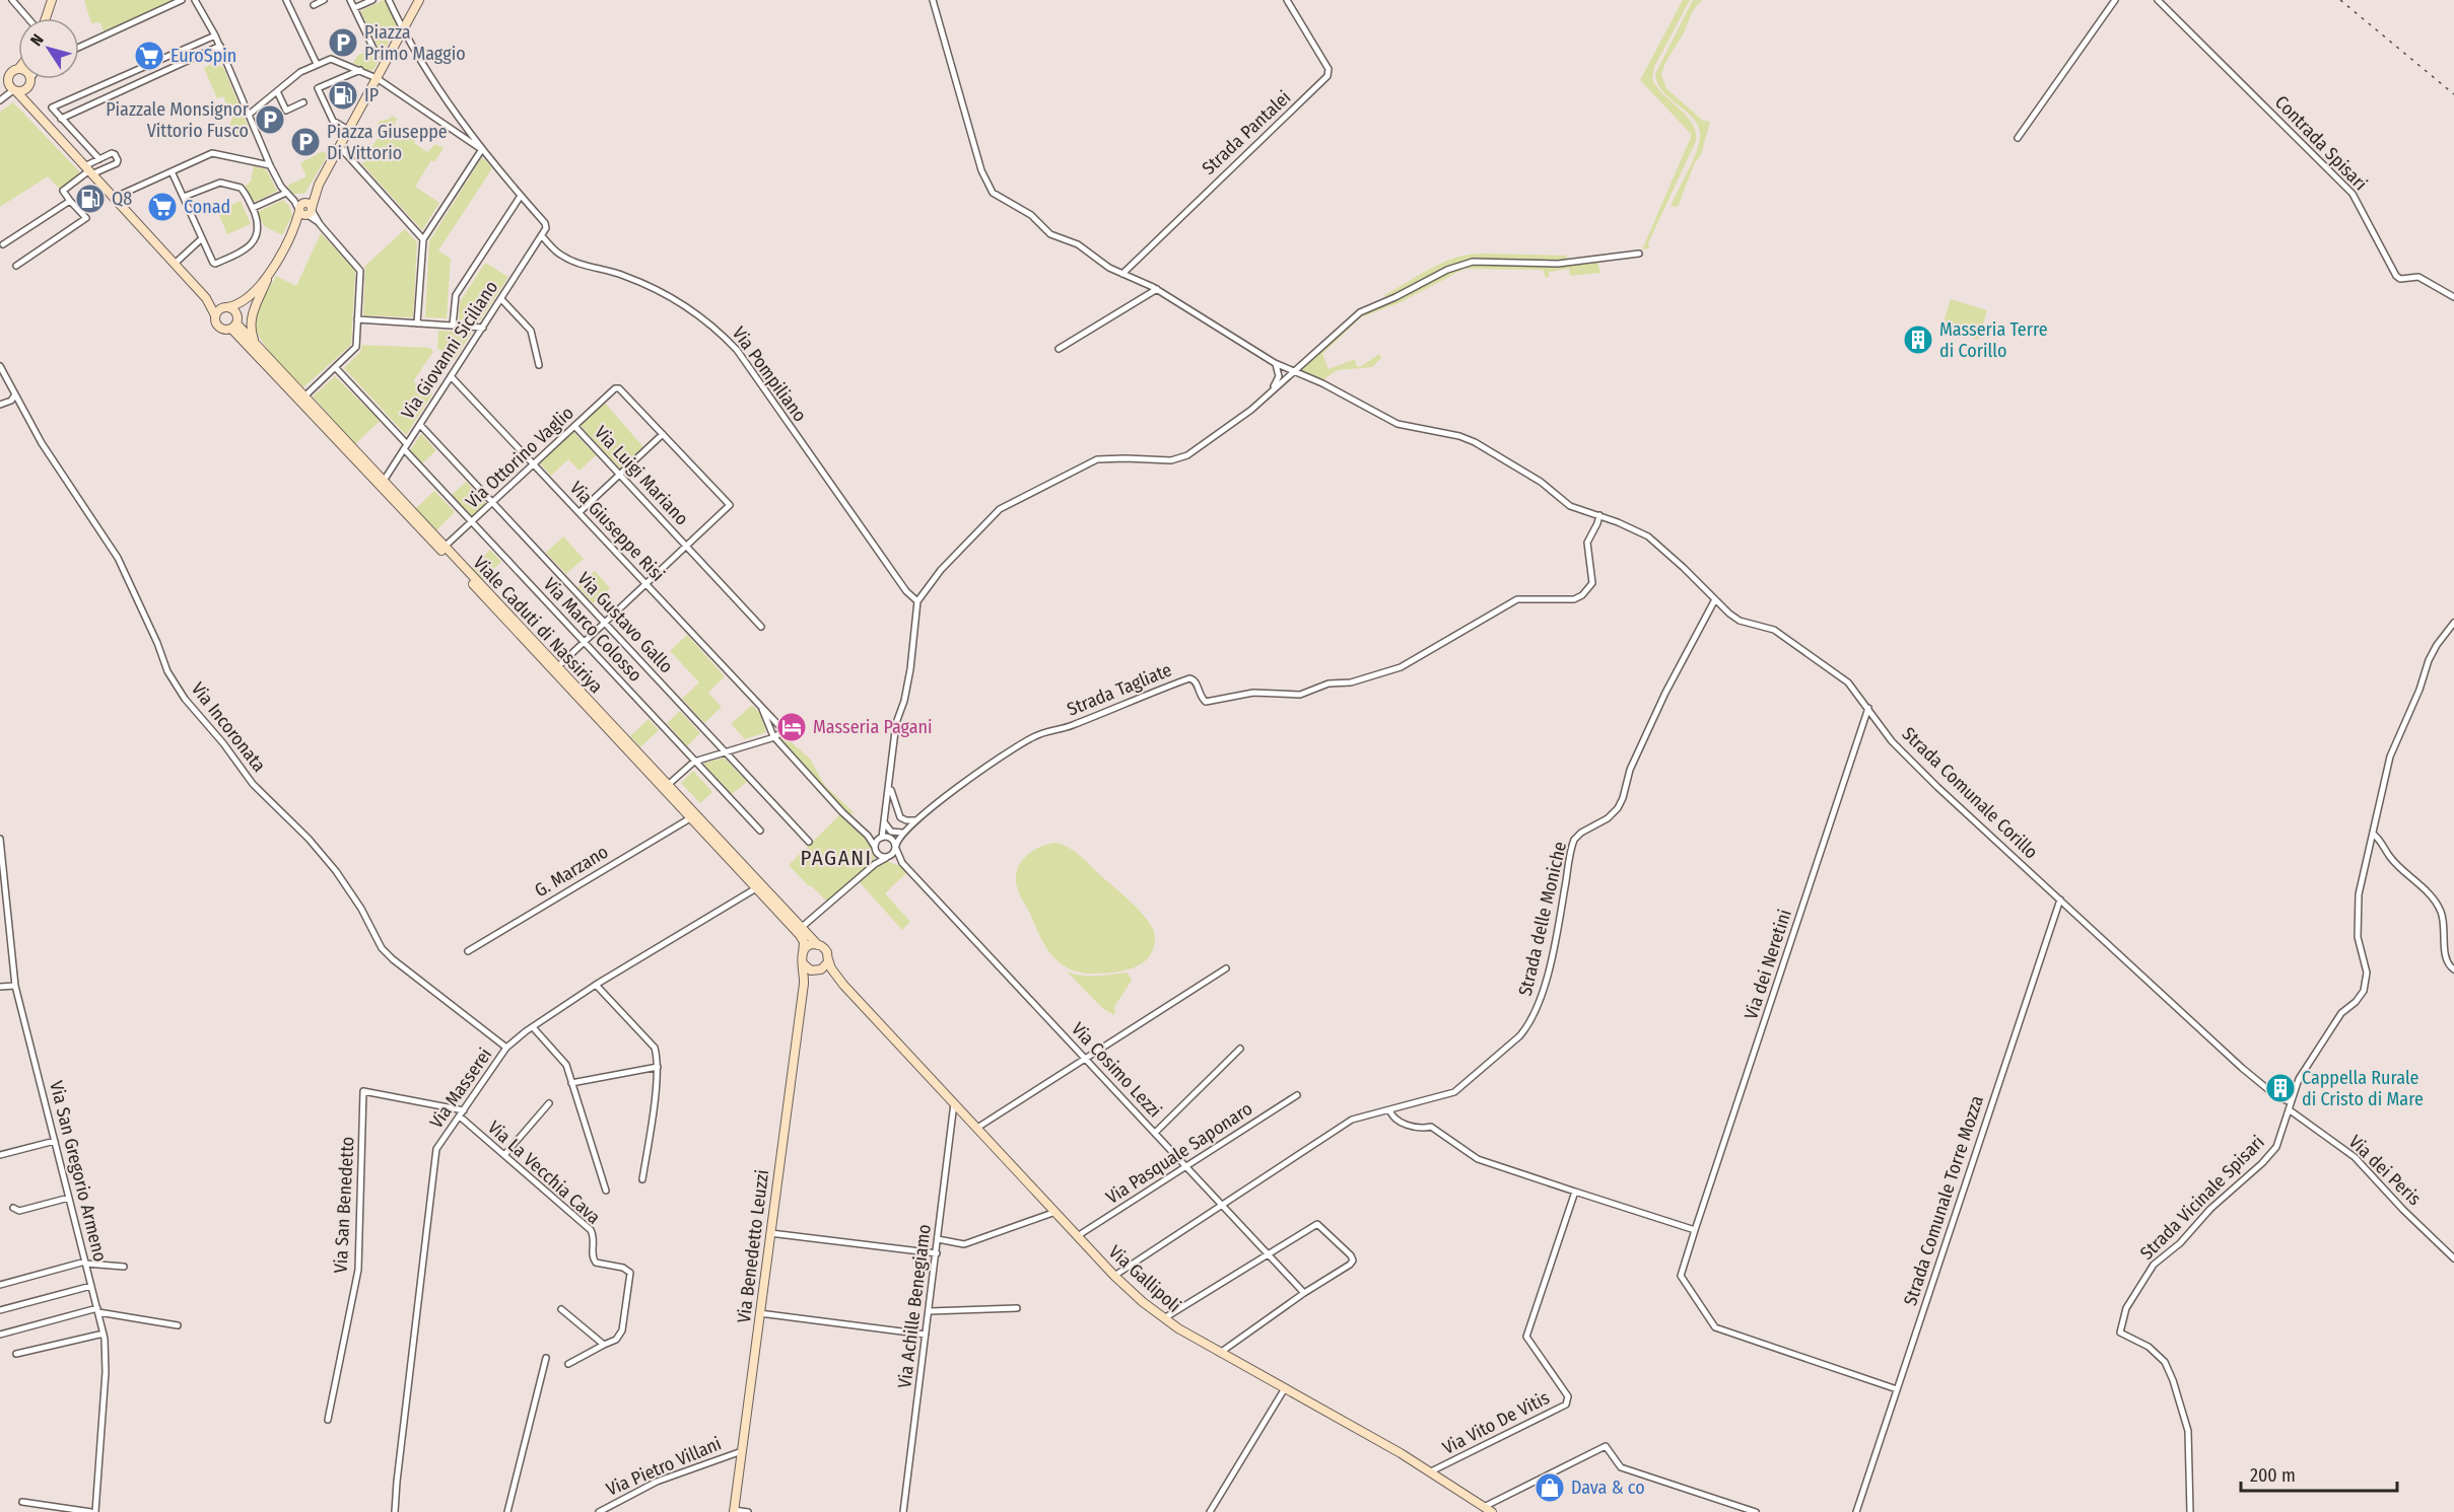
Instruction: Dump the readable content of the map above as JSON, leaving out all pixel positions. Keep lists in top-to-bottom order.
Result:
{
  "streets": {
    "main road": ["Viale Caduti di Nassiriya", "Via Benedetto Leuzzi", "Via Gallipoli"],
    "street": [
      "Strada Pantalei",
      "Contrada Spisari",
      "Via Giovanni Siciliano",
      "Via Pompiliano",
      "Via Ottorino Vaglio",
      "Via Luigi Mariano",
      "Via Giuseppe Risi",
      "Via Gustavo Gallo",
      "Via Marco Colosso",
      "Strada Tagliate",
      "Via Incoronata",
      "Strada Comunale Corillo",
      "G. Marzano",
      "Strada delle Moniche",
      "Via dei Neretini",
      "Via Cosimo Lezzi",
      "Via Masserei",
      "Via Pasquale Saponaro",
      "Via dei Peris",
      "Via San Gregorio Armeno",
      "Via La Vecchia Cava",
      "Strada Vicinale Spisari",
      "Strada Comunale Torre Mozza",
      "Via San Benedetto",
      "Via Achille Benegiamo",
      "Via Vito De Vitis",
      "Via Pietro Villani"
    ]
  },
  "crossings": [
    ["Strada Pantalei", "Strada Comunale Corillo"],
    ["Via Giovanni Siciliano", "Via Pompiliano"],
    ["Via Giovanni Siciliano", "Via Giuseppe Risi"],
    ["Via Giovanni Siciliano", "Via Gustavo Gallo"],
    ["Via Giovanni Siciliano", "Viale Caduti di Nassiriya"],
    ["Via Giovanni Siciliano", "Via Marco Colosso"],
    ["Via Ottorino Vaglio", "Via Luigi Mariano"],
    ["Via Ottorino Vaglio", "Via Giuseppe Risi"],
    ["Via Ottorino Vaglio", "Via Gustavo Gallo"],
    ["Via Ottorino Vaglio", "Viale Caduti di Nassiriya"],
    ["Via Ottorino Vaglio", "Via Marco Colosso"],
    ["Via Giuseppe Risi", "Strada Tagliate"],
    ["Via Giuseppe Risi", "Via Cosimo Lezzi"],
    ["Viale Caduti di Nassiriya", "G. Marzano"],
    ["Viale Caduti di Nassiriya", "Via Masserei"],
    ["Viale Caduti di Nassiriya", "Via Benedetto Leuzzi"],
    ["Viale Caduti di Nassiriya", "Via Gallipoli"],
    ["Strada Tagliate", "Strada Comunale Corillo"],
    ["Strada Tagliate", "Via Cosimo Lezzi"],
    ["Via Incoronata", "Via Masserei"],
    ["Strada Comunale Corillo", "Strada delle Moniche"],
    ["Strada Comunale Corillo", "Via dei Neretini"],
    ["Strada Comunale Corillo", "Strada Vicinale Spisari"],
    ["Strada Comunale Corillo", "Strada Comunale Torre Mozza"],
    ["Strada delle Moniche", "Via Cosimo Lezzi"],
    ["Strada delle Moniche", "Via Gallipoli"],
    ["Via dei Neretini", "Strada Comunale Torre Mozza"],
    ["Via Cosimo Lezzi", "Via Pasquale Saponaro"],
    ["Via Masserei", "Via La Vecchia Cava"],
    ["Via Masserei", "Via San Benedetto"],
    ["Via Pasquale Saponaro", "Via Gallipoli"],
    ["Via dei Peris", "Strada Vicinale Spisari"],
    ["Via Benedetto Leuzzi", "Via Gallipoli"],
    ["Via Benedetto Leuzzi", "Via Pietro Villani"],
    ["Via Gallipoli", "Via Achille Benegiamo"],
    ["Via Gallipoli", "Via Vito De Vitis"]
  ],
  "districts": ["PAGANI"],
  "places": {
    "parking": ["Piazza Primo Maggio", "Piazzale Monsignor Vittorio Fusco", "Piazza Giuseppe Di Vittorio"],
    "supermarket": ["EuroSpin", "Conad"],
    "fuel station": ["IP", "Q8"],
    "building": ["Masseria Terre di Corillo", "Cappella Rurale di Cristo di Mare"],
    "hotel": ["Masseria Pagani"],
    "shop": ["Dava & co"]
  },
  "scale_bar": "200 m",
  "north": "top left"
}
